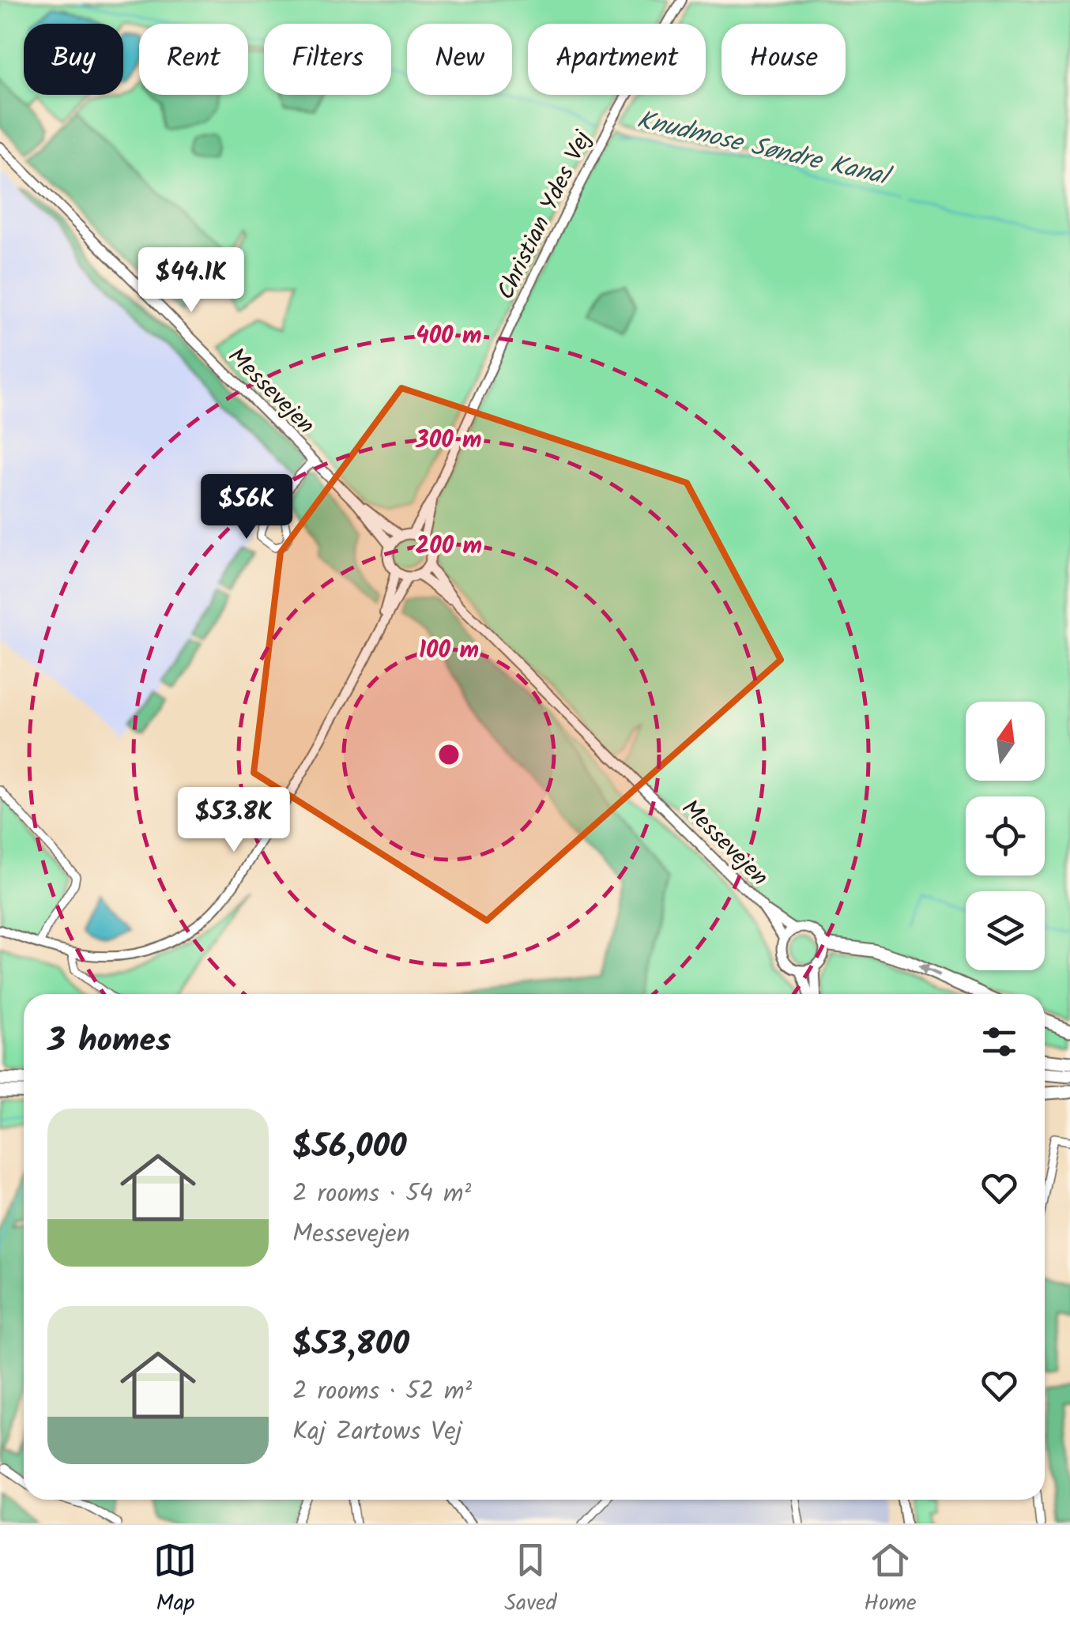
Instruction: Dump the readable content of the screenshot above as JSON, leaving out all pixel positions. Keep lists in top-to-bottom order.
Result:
{
  "streets": {
    "main road": ["Messevejen"],
    "street": ["Christian Ydes Vej"]
  },
  "crossings": [
    ["Christian Ydes Vej", "Messevejen"]
  ],
  "water": ["Knudmose Søndre Kanal"],
  "north": "top",
  "page": {
    "chip": [
      "Buy",
      "Rent",
      "Filters",
      "New",
      "Apartment",
      "House"
    ],
    "price": ["$44.1K", "$56K", "$53.8K"],
    "heading": "3 homes",
    "list": [
      {
        "name": "$56,000",
        "note": "2 rooms · 54 m² · Messevejen"
      },
      {
        "name": "$53,800",
        "note": "2 rooms · 52 m² · Kaj Zartows Vej"
      }
    ],
    "tabs": ["Map", "Saved", "Home"]
  },
  "rings": [
    "400 m",
    "300 m",
    "200 m",
    "100 m"
  ]
}
